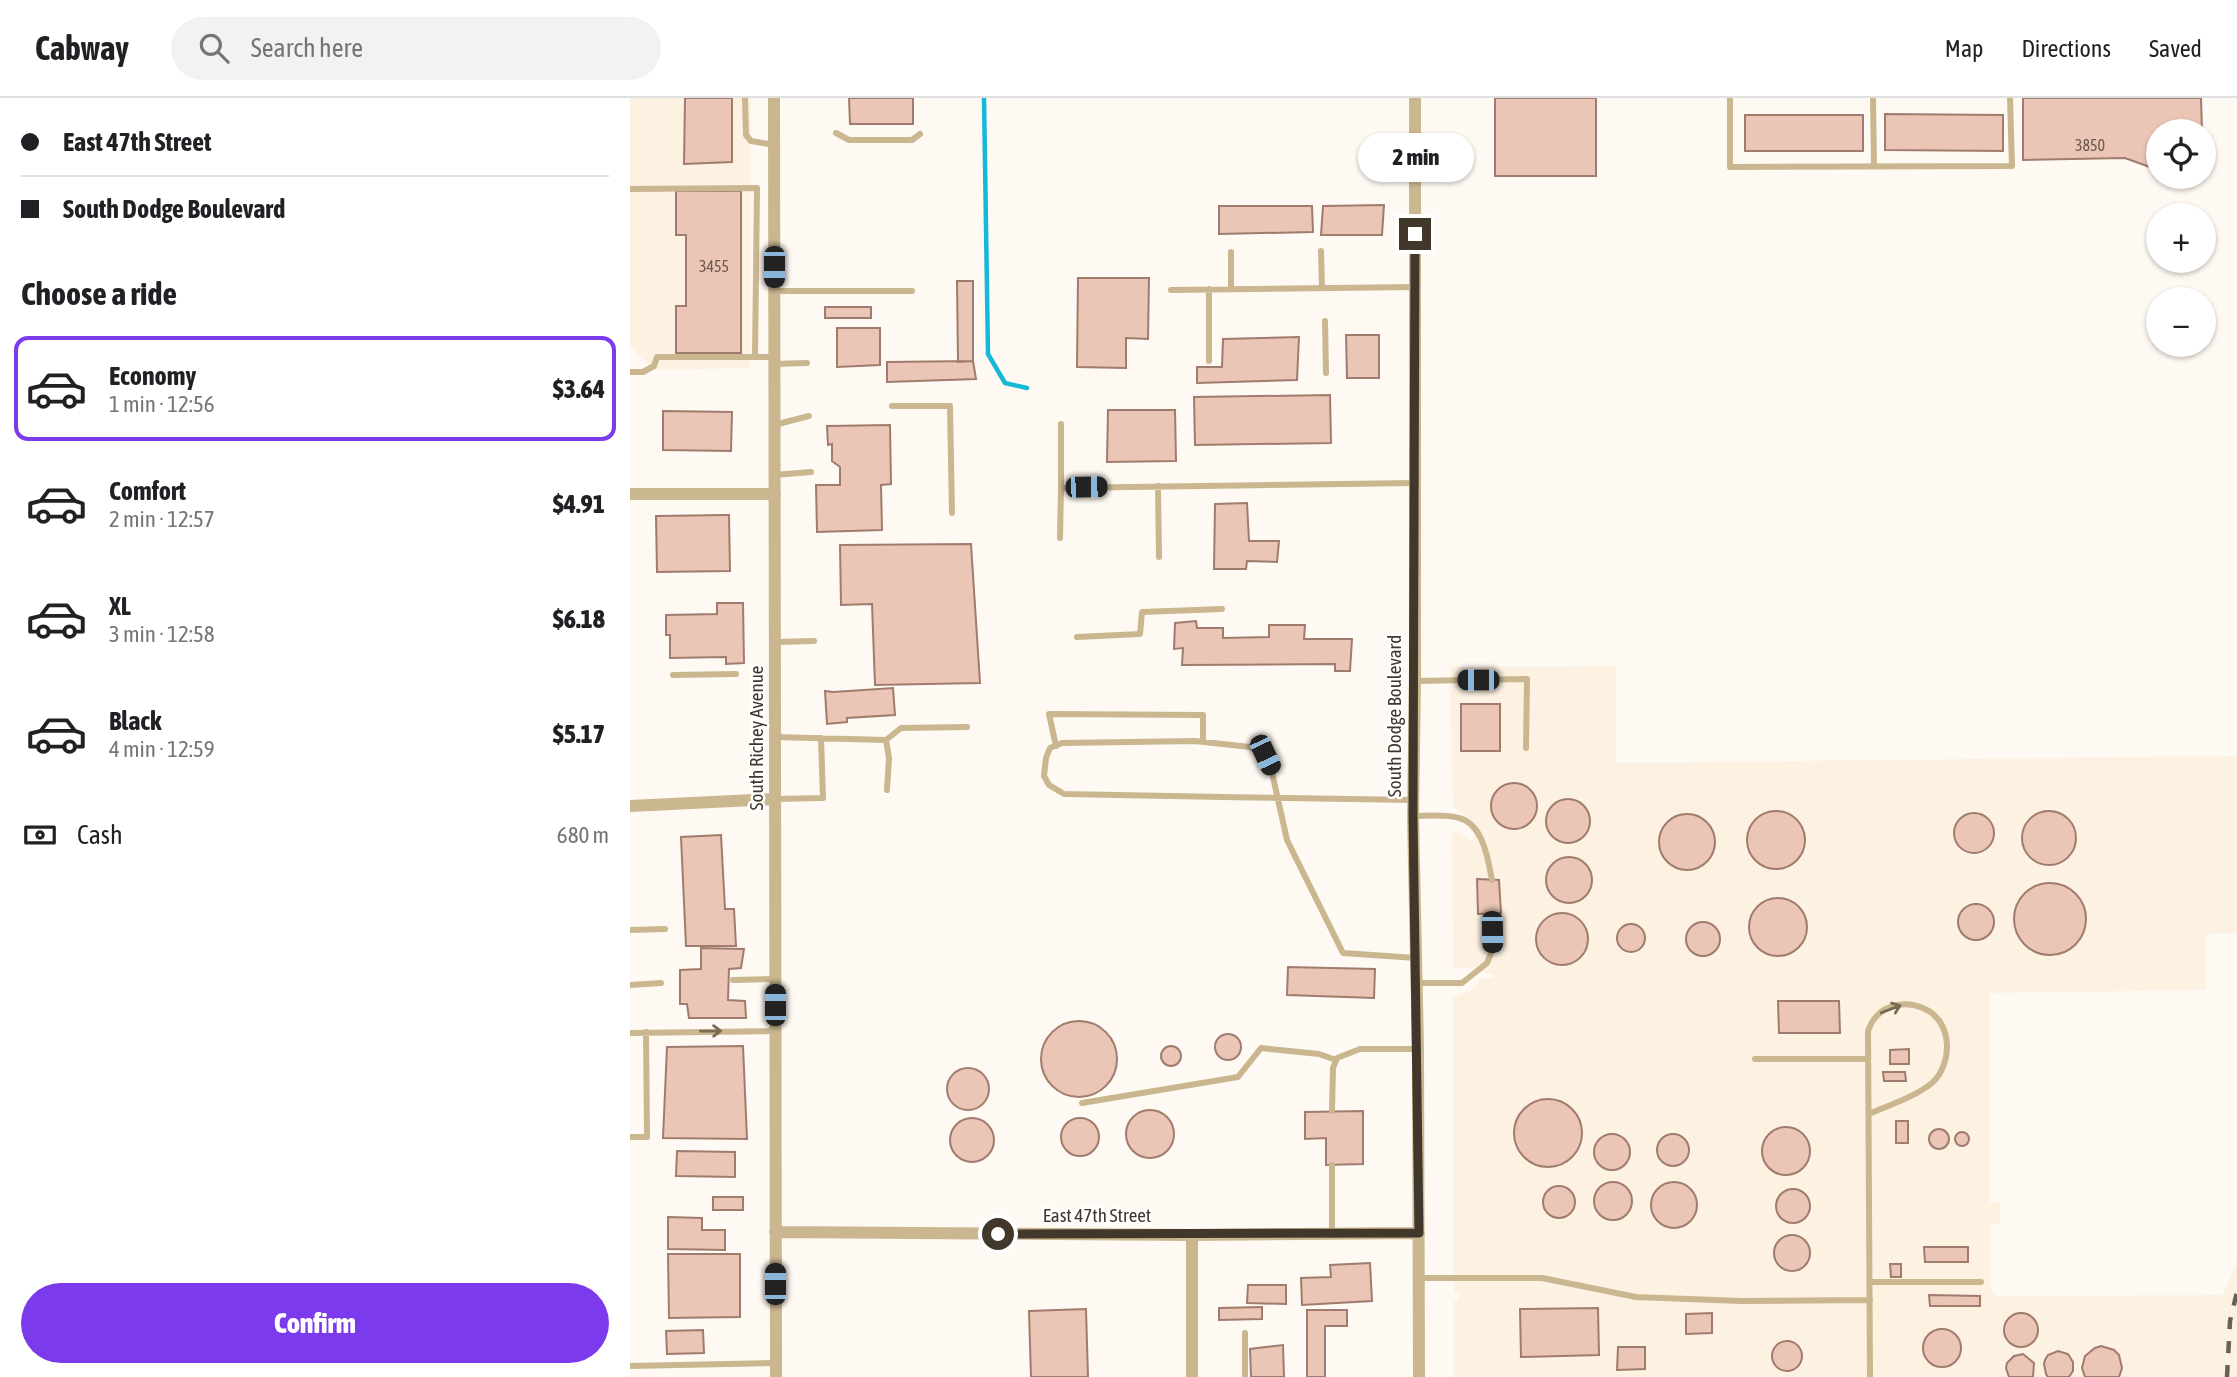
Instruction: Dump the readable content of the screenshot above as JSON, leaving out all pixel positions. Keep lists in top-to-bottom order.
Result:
{
  "streets": {
    "street": ["South Dodge Boulevard", "South Richey Avenue", "East 47th Street"]
  },
  "crossings": [
    ["South Dodge Boulevard", "East 47th Street"],
    ["South Richey Avenue", "East 47th Street"]
  ],
  "house_numbers": ["3850", "3455"],
  "page": {
    "header": "Cabway",
    "search": "Search here",
    "nav": ["Map", "Directions", "Saved"],
    "banner": ["East 47th Street", "South Dodge Boulevard"],
    "map_buttons": ["+", "−"],
    "bubble": "2 min",
    "heading": "Choose a ride",
    "list": [
      {
        "name": "Economy",
        "note": "1 min · 12:56",
        "value": "$3.64"
      },
      {
        "name": "Comfort",
        "note": "2 min · 12:57",
        "value": "$4.91"
      },
      {
        "name": "XL",
        "note": "3 min · 12:58",
        "value": "$6.18"
      },
      {
        "name": "Black",
        "note": "4 min · 12:59",
        "value": "$5.17"
      }
    ],
    "pay": ["Cash", "680 m"],
    "buttons": "Confirm"
  }
}
